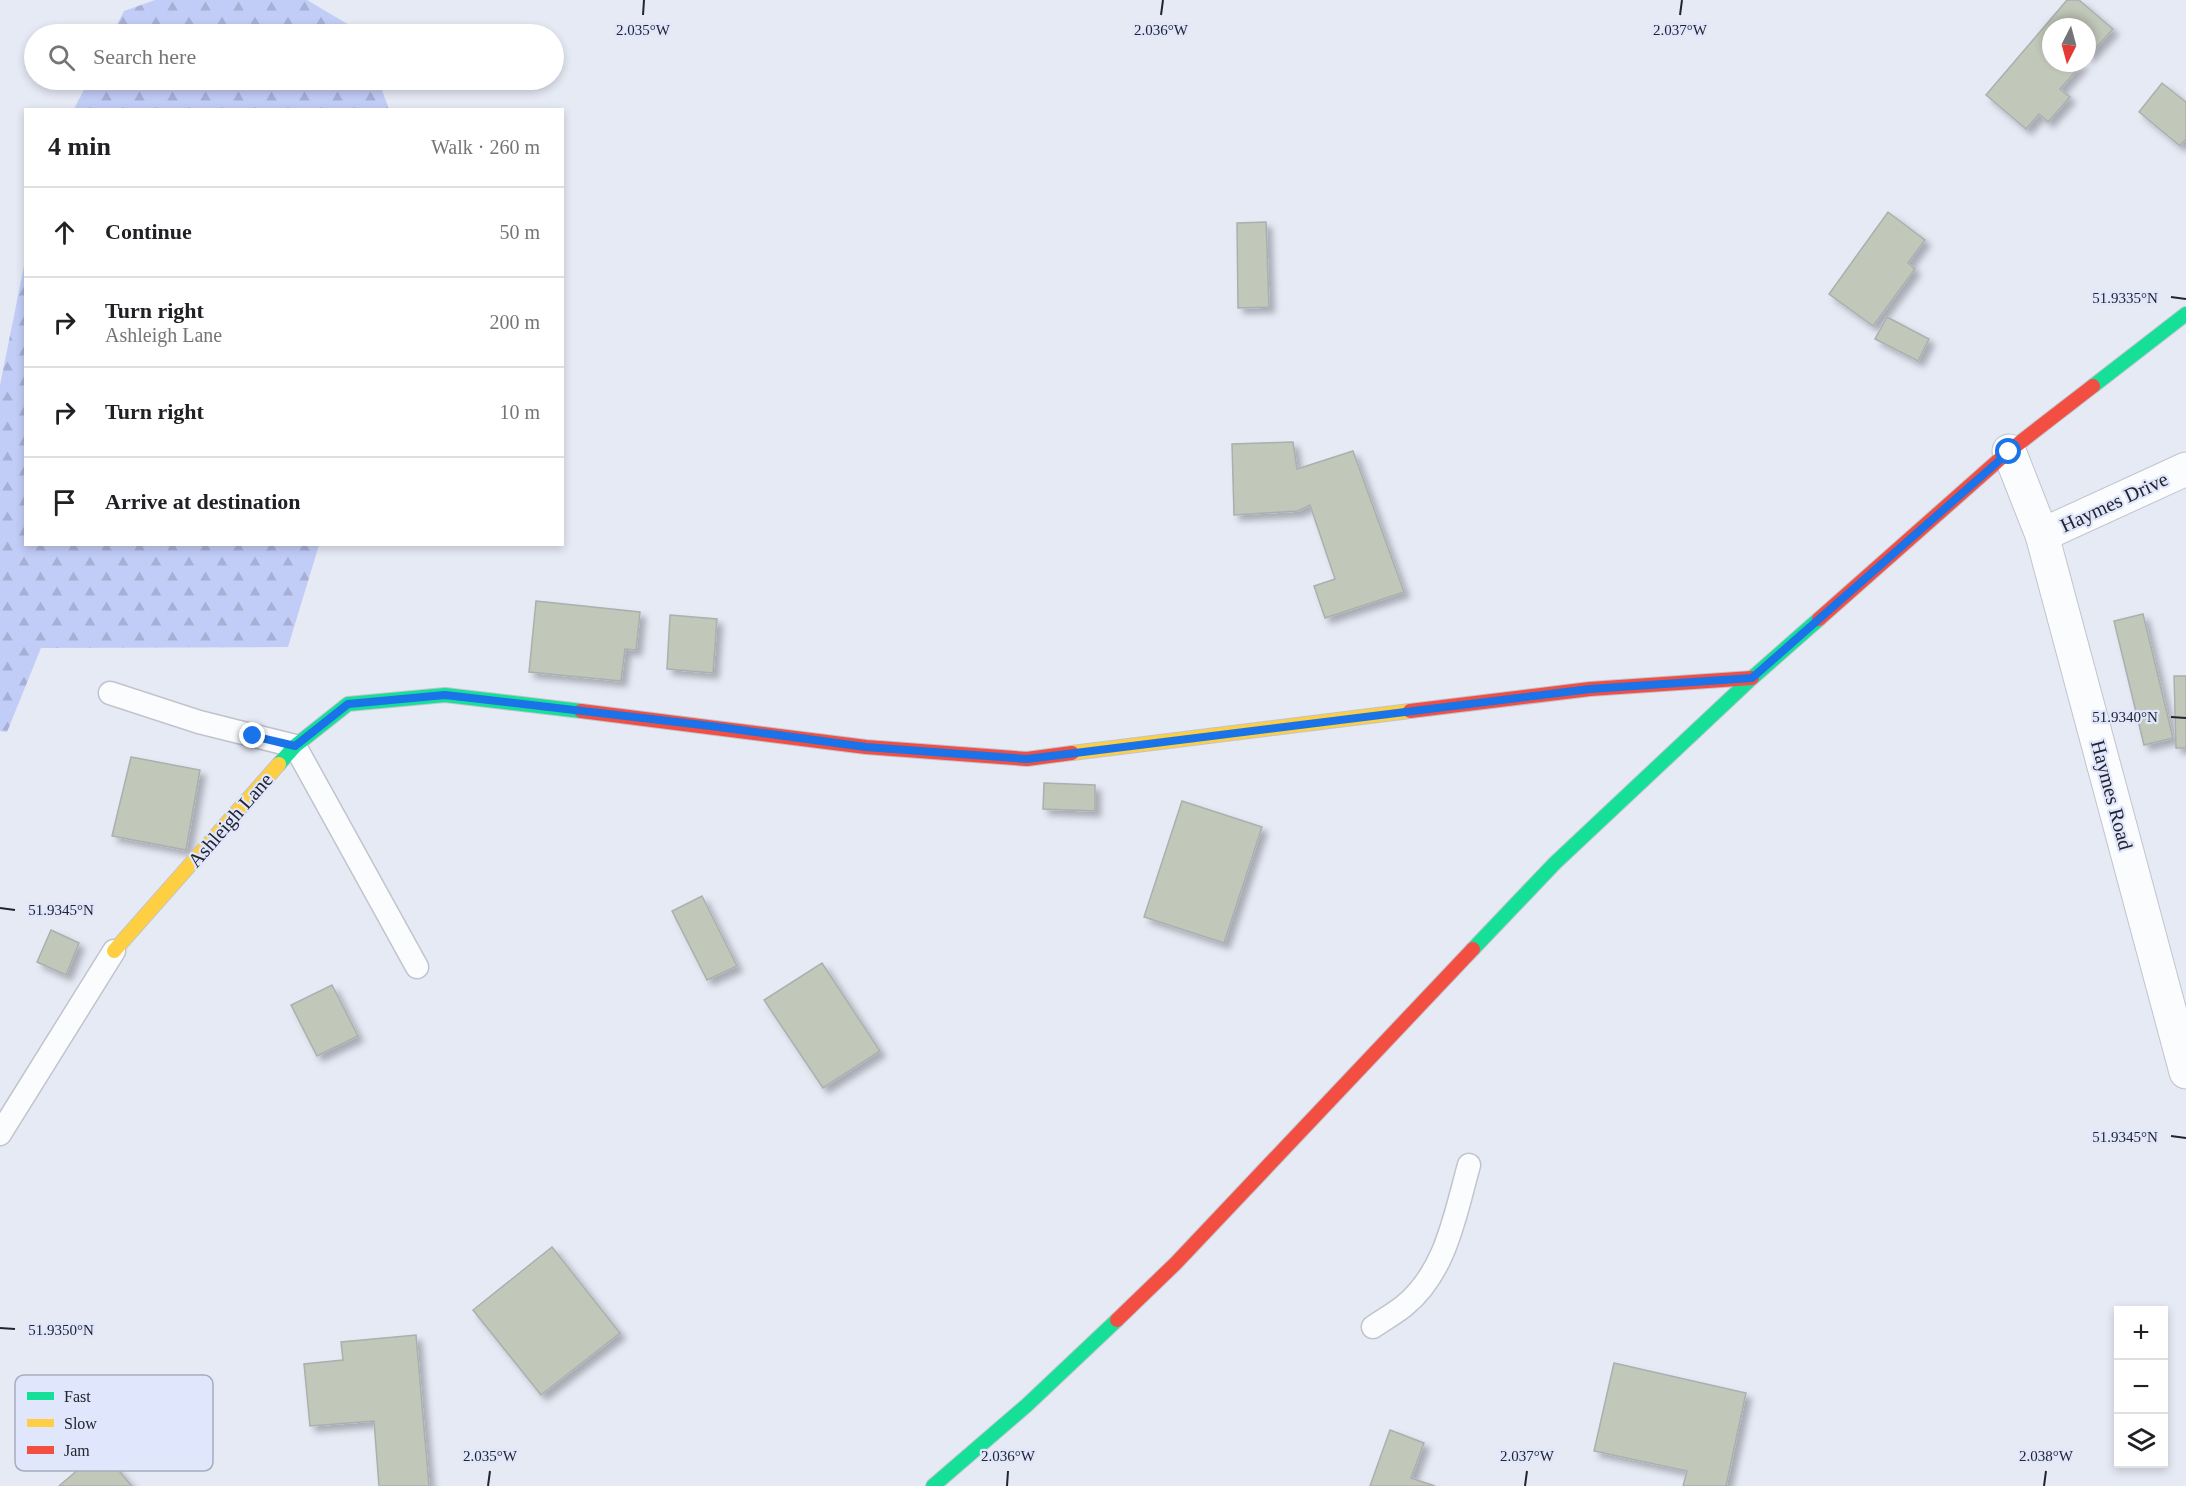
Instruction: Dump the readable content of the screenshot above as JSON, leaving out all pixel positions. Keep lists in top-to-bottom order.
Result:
{
  "streets": {
    "street": ["Haymes Drive", "Haymes Road", "Ashleigh Lane"]
  },
  "crossings": [
    ["Haymes Drive", "Haymes Road"]
  ],
  "legend": ["Fast", "Slow", "Jam"],
  "north": "bottom",
  "page": {
    "search": "Search here",
    "heading": ["4 min", "Walk · 260 m"],
    "list": [
      ["Continue", "50 m"],
      ["Turn right", "Ashleigh Lane", "200 m"],
      ["Turn right", "10 m"],
      "Arrive at destination"
    ],
    "map_buttons": ["+", "−"]
  },
  "coordinates": [
    "2.035°W",
    "2.036°W",
    "2.037°W",
    "51.9335°N",
    "51.9340°N",
    "51.9345°N",
    "51.9350°N",
    "2.038°W"
  ]
}
